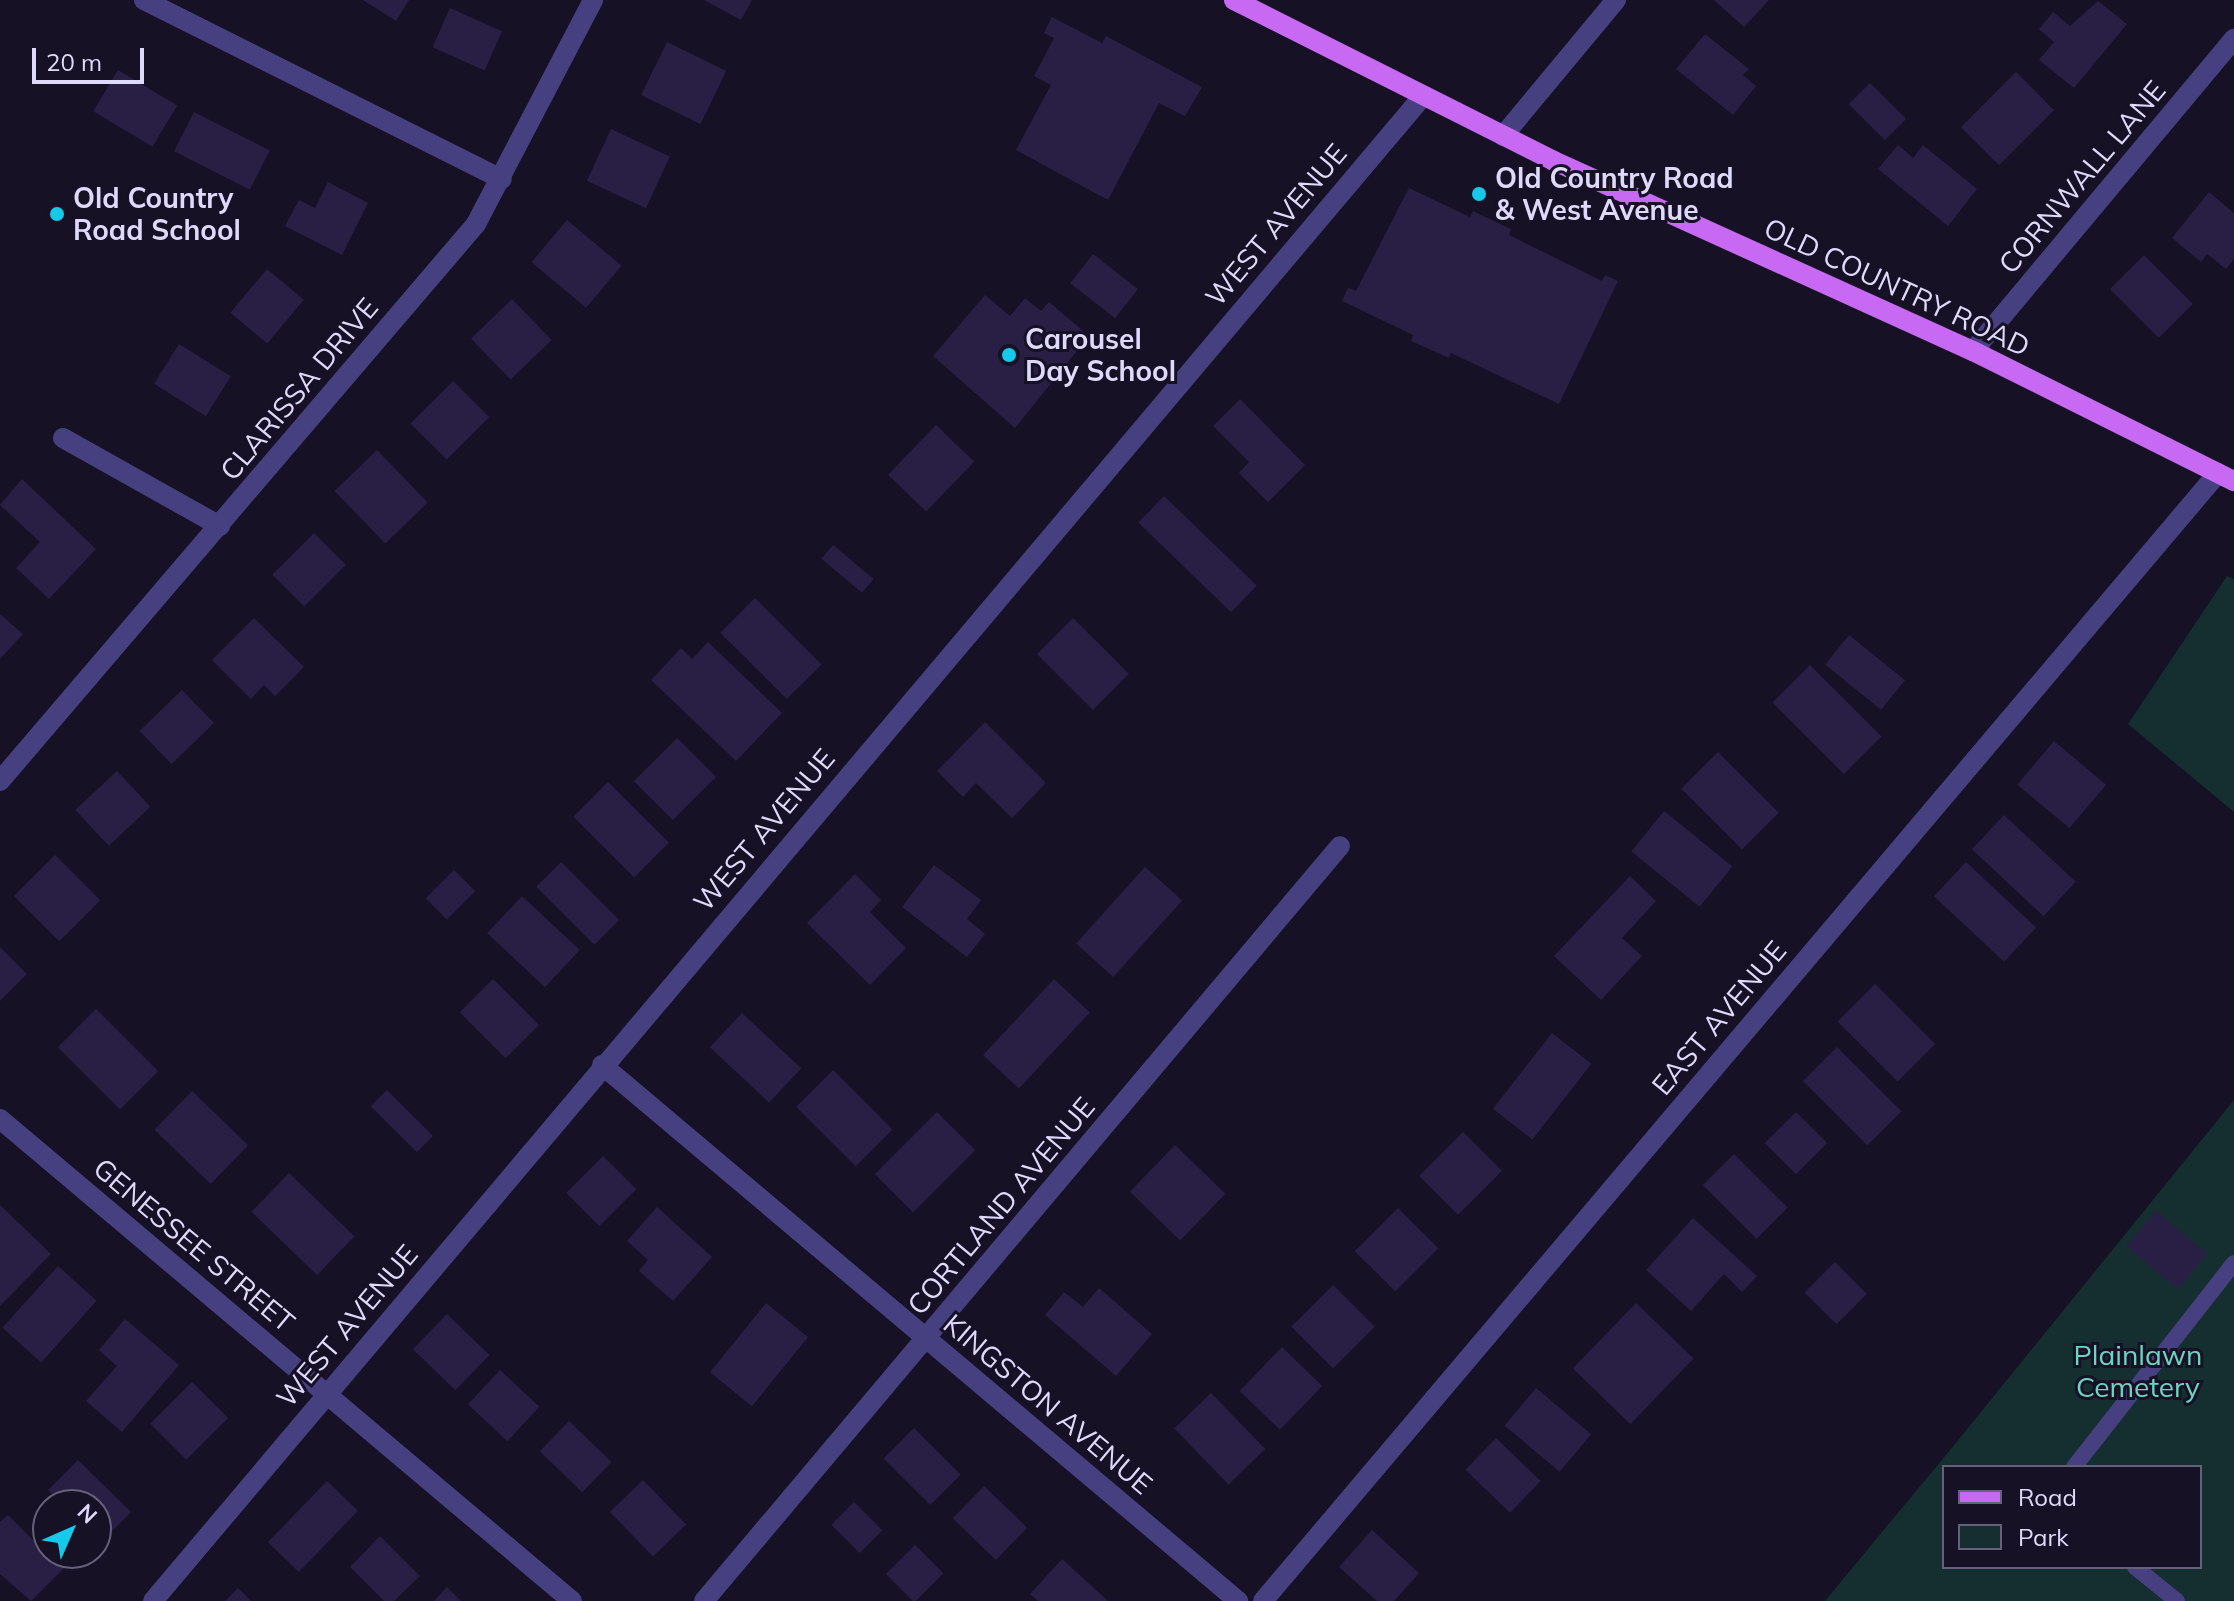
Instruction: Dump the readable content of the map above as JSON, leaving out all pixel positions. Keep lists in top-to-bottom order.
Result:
{
  "streets": {
    "main road": ["OLD COUNTRY ROAD"],
    "street": [
      "CORNWALL LANE",
      "WEST AVENUE",
      "CLARISSA DRIVE",
      "EAST AVENUE",
      "CORTLAND AVENUE",
      "GENESSEE STREET",
      "KINGSTON AVENUE"
    ]
  },
  "crossings": [
    ["CORNWALL LANE", "OLD COUNTRY ROAD"],
    ["WEST AVENUE", "OLD COUNTRY ROAD"],
    ["WEST AVENUE", "GENESSEE STREET"],
    ["WEST AVENUE", "KINGSTON AVENUE"],
    ["OLD COUNTRY ROAD", "EAST AVENUE"],
    ["CORTLAND AVENUE", "KINGSTON AVENUE"]
  ],
  "parks": ["Plainlawn Cemetery"],
  "places": ["Old Country Road & West Avenue", "Old Country Road School", "Carousel Day School"],
  "legend": ["Road", "Park"],
  "scale_bar": "20 m",
  "north": "top right"
}
